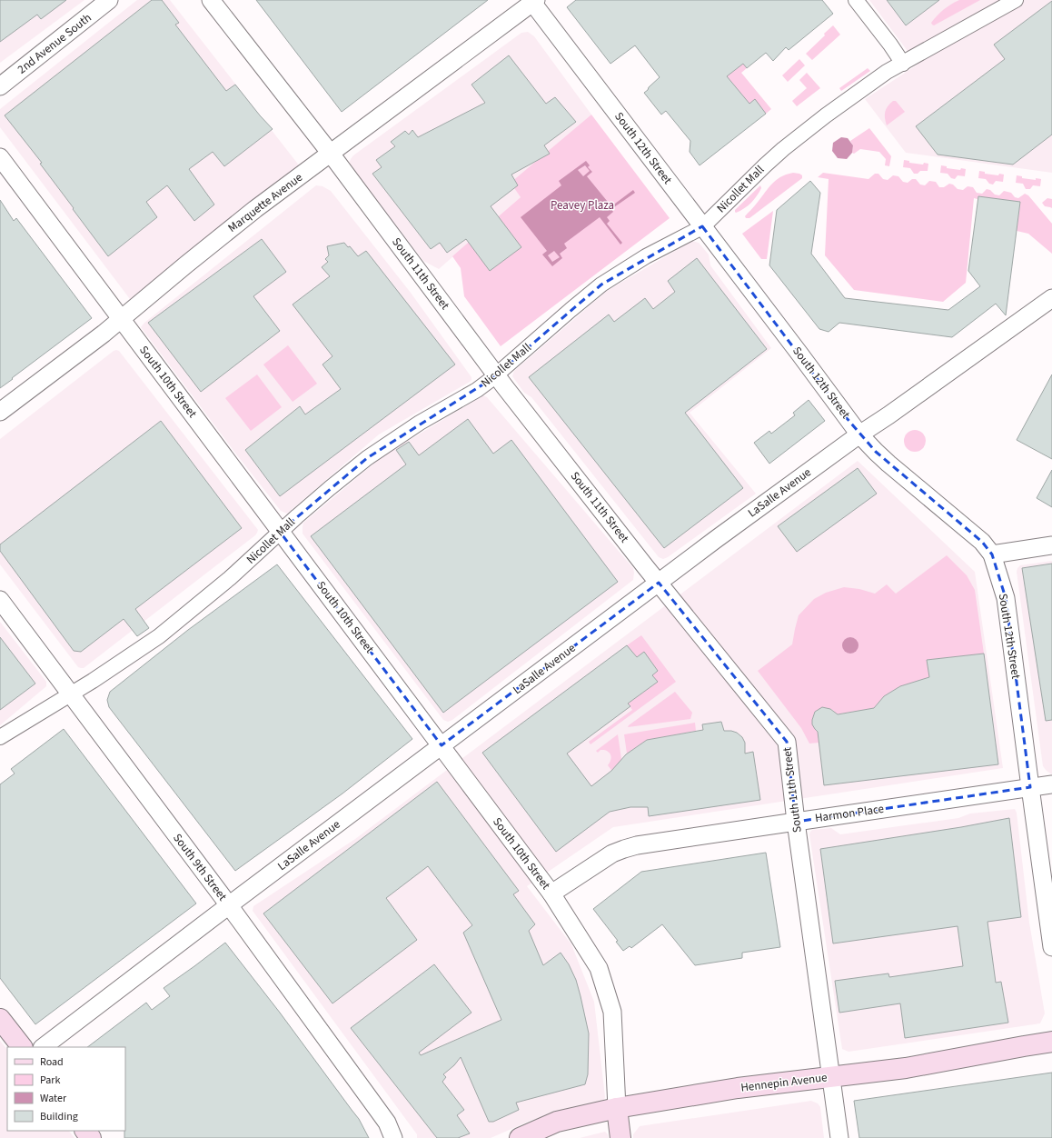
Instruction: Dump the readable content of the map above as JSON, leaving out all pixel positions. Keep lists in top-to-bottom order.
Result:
{
  "streets": {
    "main road": ["Hennepin Avenue"],
    "street": [
      "2nd Avenue South",
      "South 12th Street",
      "Nicollet Mall",
      "Marquette Avenue",
      "South 11th Street",
      "South 10th Street",
      "LaSalle Avenue",
      "Harmon Place",
      "South 9th Street"
    ]
  },
  "crossings": [
    ["South 12th Street", "Nicollet Mall"],
    ["South 12th Street", "Marquette Avenue"],
    ["South 12th Street", "LaSalle Avenue"],
    ["South 12th Street", "Harmon Place"],
    ["Nicollet Mall", "South 11th Street"],
    ["Nicollet Mall", "South 10th Street"],
    ["Nicollet Mall", "South 9th Street"],
    ["Marquette Avenue", "South 11th Street"],
    ["Marquette Avenue", "South 10th Street"],
    ["South 11th Street", "LaSalle Avenue"],
    ["South 11th Street", "Harmon Place"],
    ["South 11th Street", "Hennepin Avenue"],
    ["South 10th Street", "LaSalle Avenue"],
    ["South 10th Street", "Harmon Place"],
    ["South 10th Street", "Hennepin Avenue"],
    ["LaSalle Avenue", "South 9th Street"]
  ],
  "parks": ["Peavey Plaza"],
  "legend": [
    "Road",
    "Park",
    "Water",
    "Building"
  ]
}
